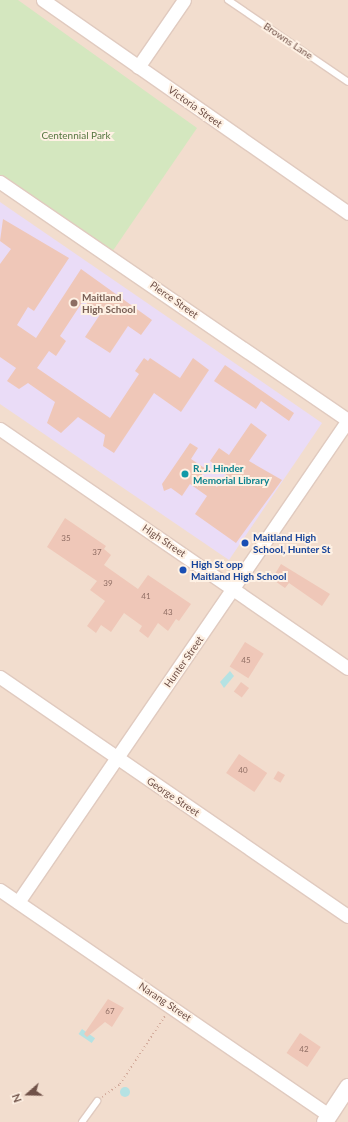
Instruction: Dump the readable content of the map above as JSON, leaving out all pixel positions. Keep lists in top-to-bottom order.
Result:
{
  "streets": {
    "street": [
      "Victoria Street",
      "Pierce Street",
      "High Street",
      "Hunter Street",
      "George Street",
      "Narang Street"
    ],
    "lane": ["Browns Lane"]
  },
  "crossings": [
    ["Pierce Street", "Hunter Street"],
    ["High Street", "Hunter Street"],
    ["Hunter Street", "George Street"],
    ["Hunter Street", "Narang Street"]
  ],
  "parks": ["Centennial Park"],
  "places": [
    "Maitland High School",
    "R. J. Hinder Memorial Library",
    "Maitland High School, Hunter St",
    "High St opp Maitland High School"
  ],
  "house_numbers": [
    "35",
    "37",
    "39",
    "41",
    "43",
    "45",
    "40",
    "67",
    "42"
  ],
  "north": "left"
}
